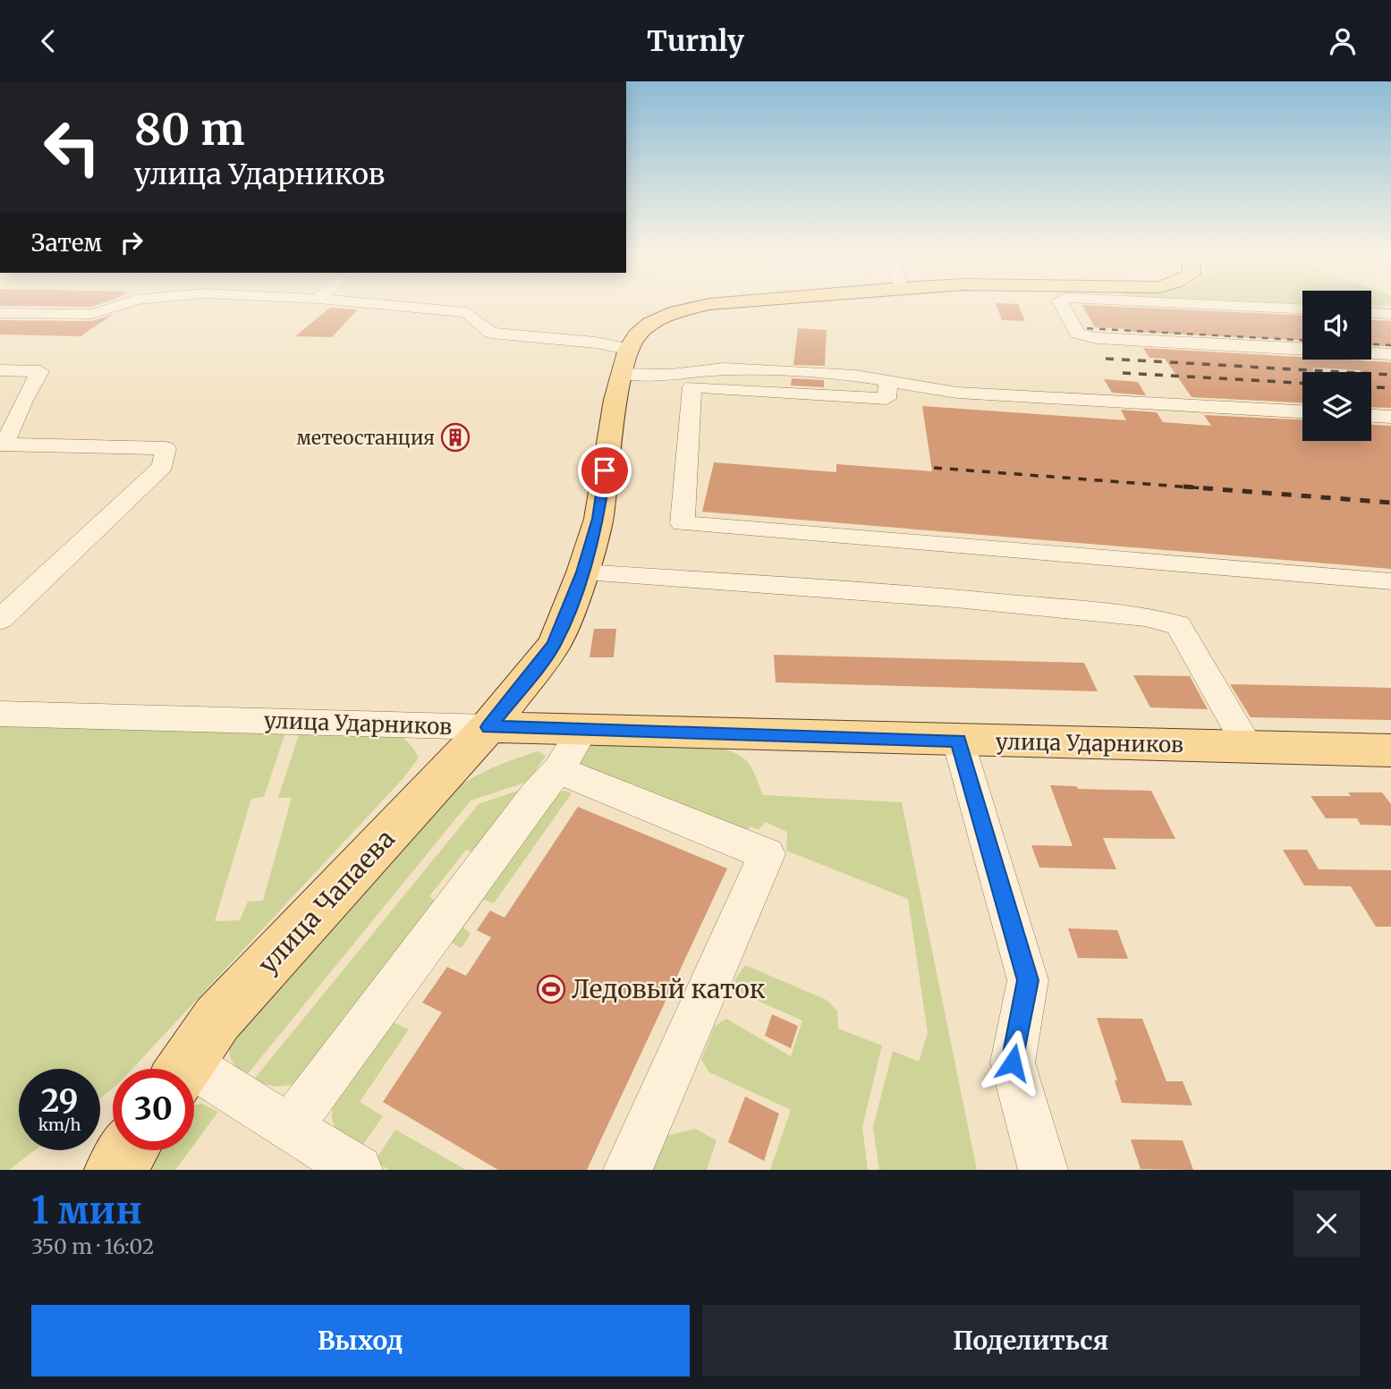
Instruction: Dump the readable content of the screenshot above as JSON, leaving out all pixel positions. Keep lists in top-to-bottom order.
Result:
{
  "streets": {
    "main road": ["улица Ударников", "улица Чапаева"]
  },
  "crossings": [
    ["улица Ударников", "улица Чапаева"]
  ],
  "places": {
    "building": ["метеостанция"],
    "sports": ["Ледовый каток"]
  },
  "page": {
    "header": "Turnly",
    "turn": ["80 m", "улица Ударников"],
    "then": "Затем",
    "speed": "29 km/h",
    "limit": "30",
    "heading": ["1 мин", "350 m · 16:02"],
    "buttons": ["Выход", "Поделиться"]
  }
}
